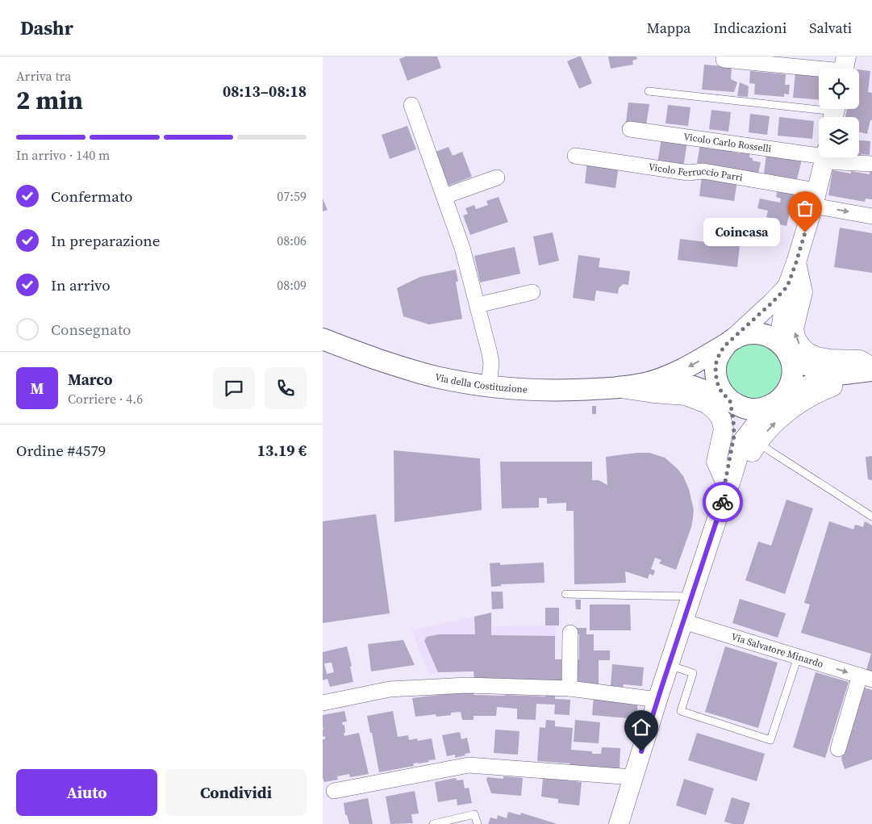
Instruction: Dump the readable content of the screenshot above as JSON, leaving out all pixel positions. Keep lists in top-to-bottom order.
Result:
{
  "streets": {
    "main road": ["Via della Costituzione"],
    "street": ["Vicolo Carlo Rosselli", "Vicolo Ferruccio Parri", "Via Salvatore Minardo"]
  },
  "one_way": ["Via Salvatore Minardo"],
  "places": ["Coincasa"],
  "page": {
    "header": "Dashr",
    "nav": ["Mappa", "Indicazioni", "Salvati"],
    "heading": ["2 min", "Arriva tra", "08:13–08:18"],
    "panel": [
      "Marco",
      "Corriere · 4.6",
      "Ordine #4579",
      "13.19 €"
    ],
    "bar": "In arrivo · 140 m",
    "list": [
      ["Confermato", "07:59"],
      ["In preparazione", "08:06"],
      ["In arrivo", "08:09"],
      "Consegnato"
    ],
    "bubble": "Coincasa",
    "round": "M",
    "buttons": ["Aiuto", "Condividi"]
  }
}
